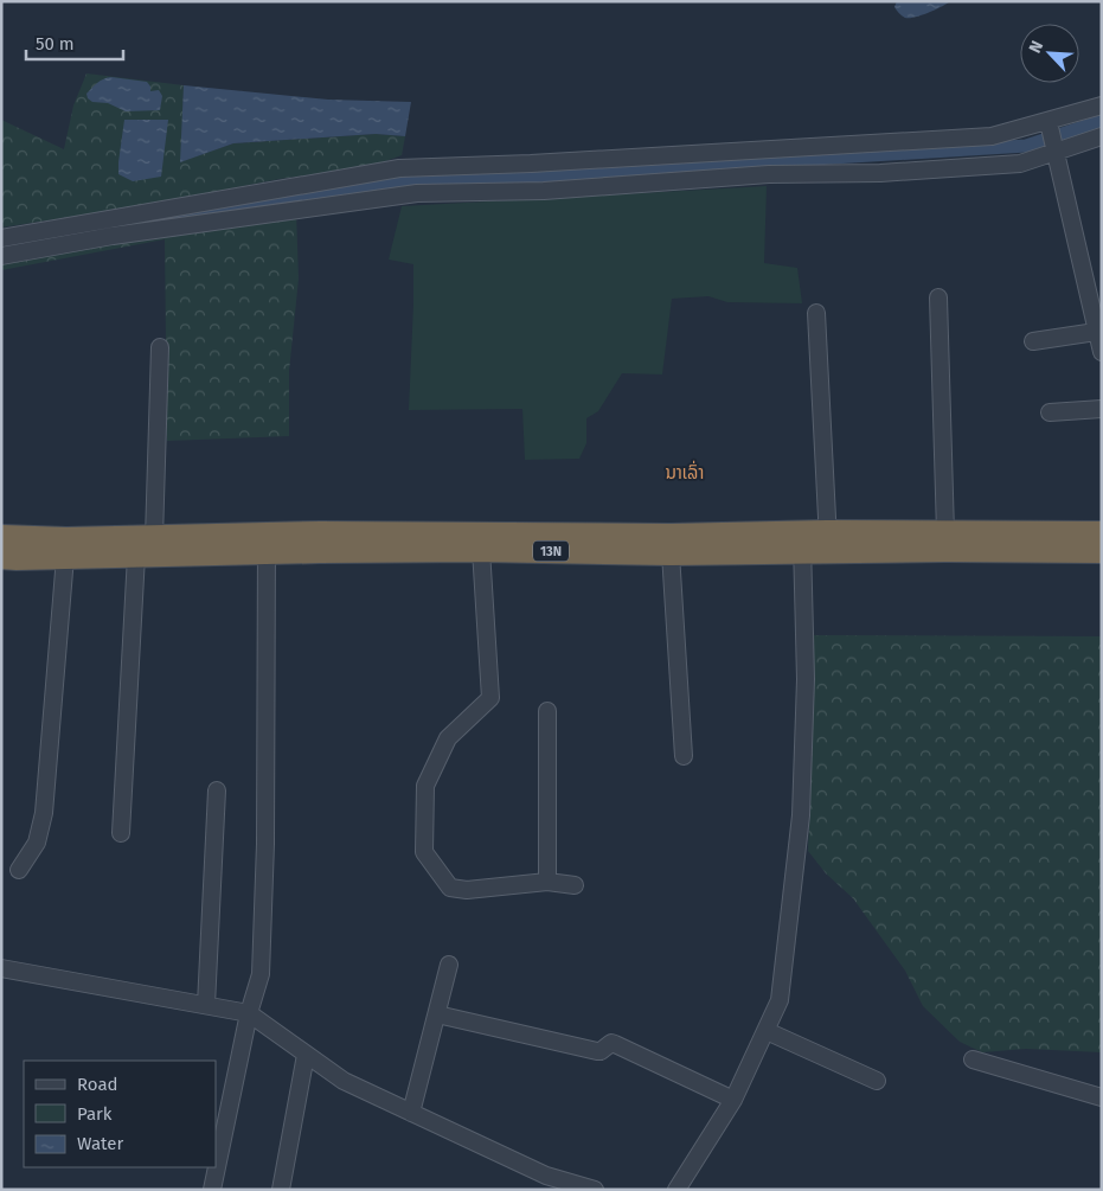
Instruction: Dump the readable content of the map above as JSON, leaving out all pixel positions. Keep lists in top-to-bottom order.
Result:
{
  "streets": {
    "highway": ["13N"]
  },
  "districts": ["ນາເລົ່າ"],
  "legend": ["Road", "Park", "Water"],
  "scale_bar": "50 m",
  "north": "top left"
}
